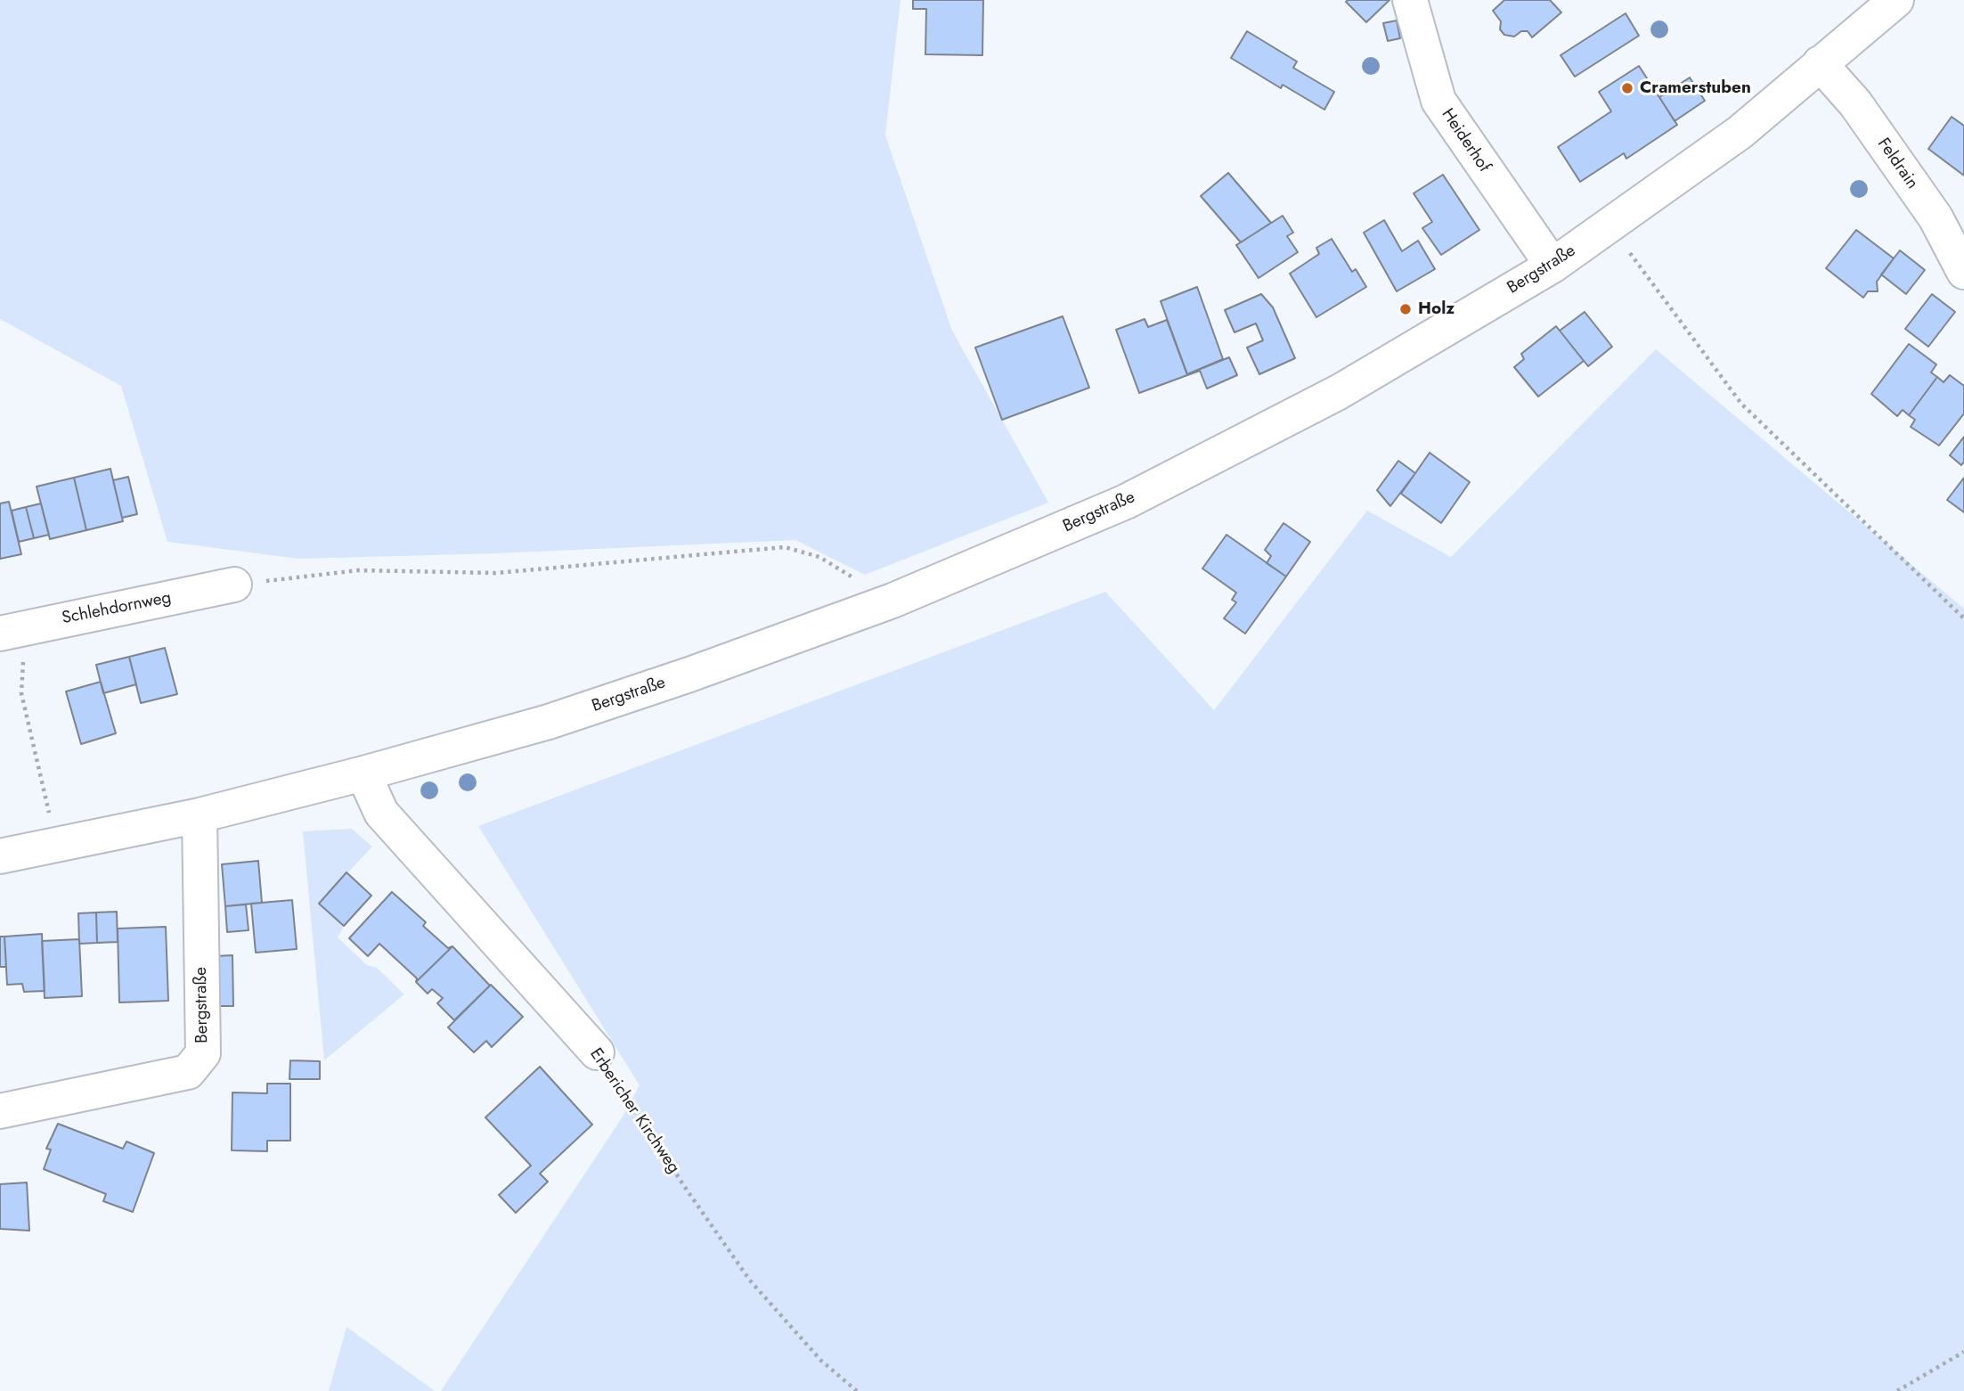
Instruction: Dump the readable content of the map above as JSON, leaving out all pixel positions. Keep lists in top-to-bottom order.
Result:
{
  "streets": {
    "street": [
      "Heiderhof",
      "Feldrain",
      "Bergstraße",
      "Schlehdornweg",
      "Erbericher Kirchweg"
    ]
  },
  "crossings": [
    ["Heiderhof", "Bergstraße"],
    ["Feldrain", "Bergstraße"],
    ["Bergstraße", "Erbericher Kirchweg"]
  ],
  "places": ["Cramerstuben", "Holz"]
}
